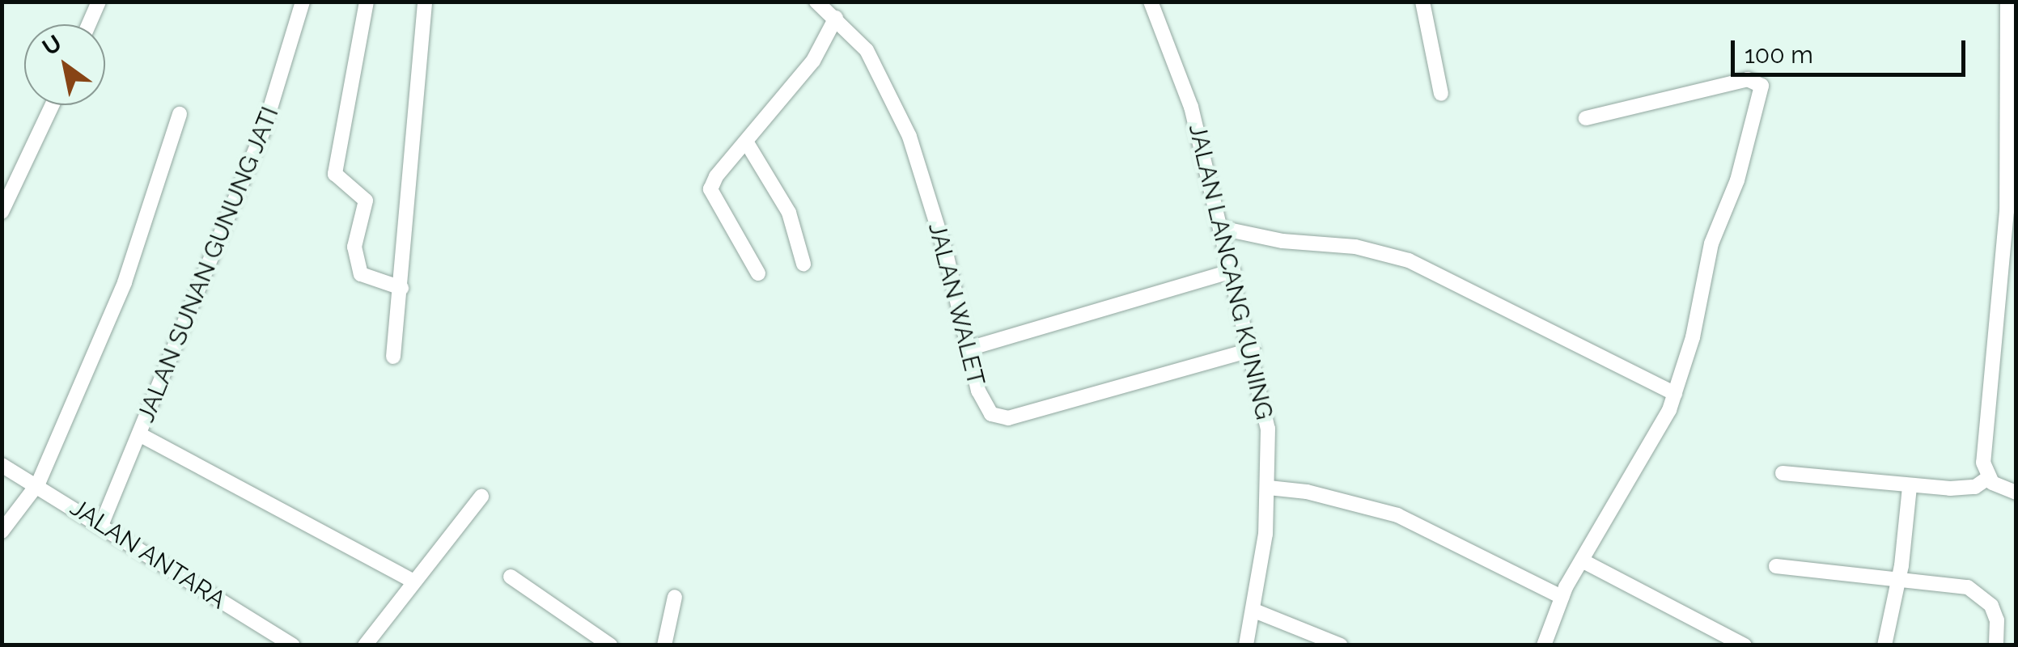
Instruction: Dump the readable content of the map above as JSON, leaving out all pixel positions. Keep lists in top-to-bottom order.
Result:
{
  "streets": {
    "street": [
      "JALAN SUNAN GUNUNG JATI",
      "JALAN LANCANG KUNING",
      "JALAN WALET",
      "JALAN ANTARA"
    ]
  },
  "crossings": [
    ["JALAN SUNAN GUNUNG JATI", "JALAN ANTARA"],
    ["JALAN LANCANG KUNING", "JALAN WALET"]
  ],
  "scale_bar": "100 m",
  "north": "top left"
}
